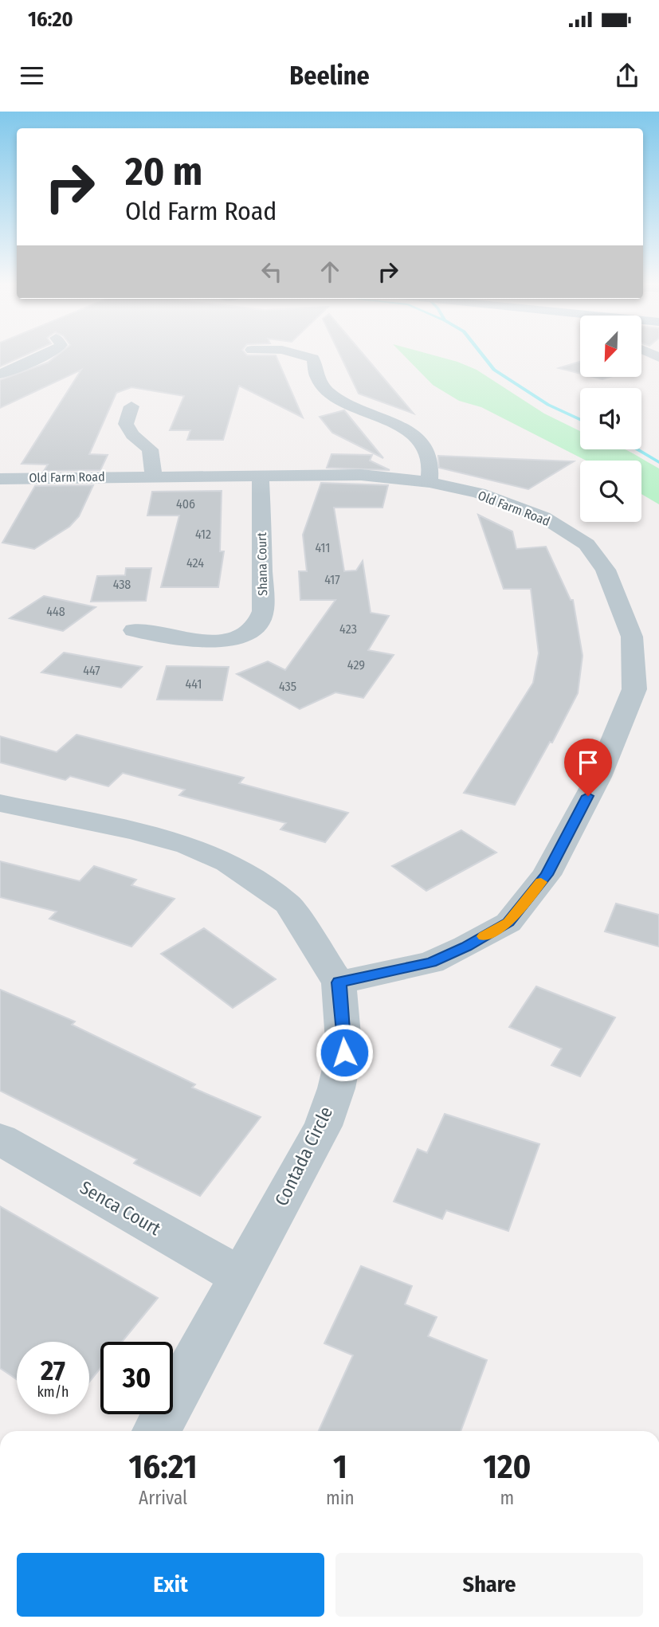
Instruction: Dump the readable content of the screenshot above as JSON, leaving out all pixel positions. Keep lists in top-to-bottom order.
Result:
{
  "streets": {
    "street": [
      "Old Farm Road",
      "Shana Court",
      "Contada Circle",
      "Senca Court"
    ]
  },
  "crossings": [
    ["Old Farm Road", "Shana Court"],
    ["Old Farm Road", "Contada Circle"],
    ["Contada Circle", "Senca Court"]
  ],
  "house_numbers": [
    "406",
    "412",
    "411",
    "424",
    "417",
    "438",
    "448",
    "423",
    "429",
    "447",
    "441",
    "435"
  ],
  "north": "bottom left",
  "page": {
    "status": "16:20",
    "header": "Beeline",
    "turn": ["20 m", "Old Farm Road"],
    "speed": "27 km/h",
    "limit": "30",
    "eta": [
      "16:21",
      "Arrival",
      "1",
      "min",
      "120",
      "m"
    ],
    "buttons": ["Exit", "Share"]
  }
}
